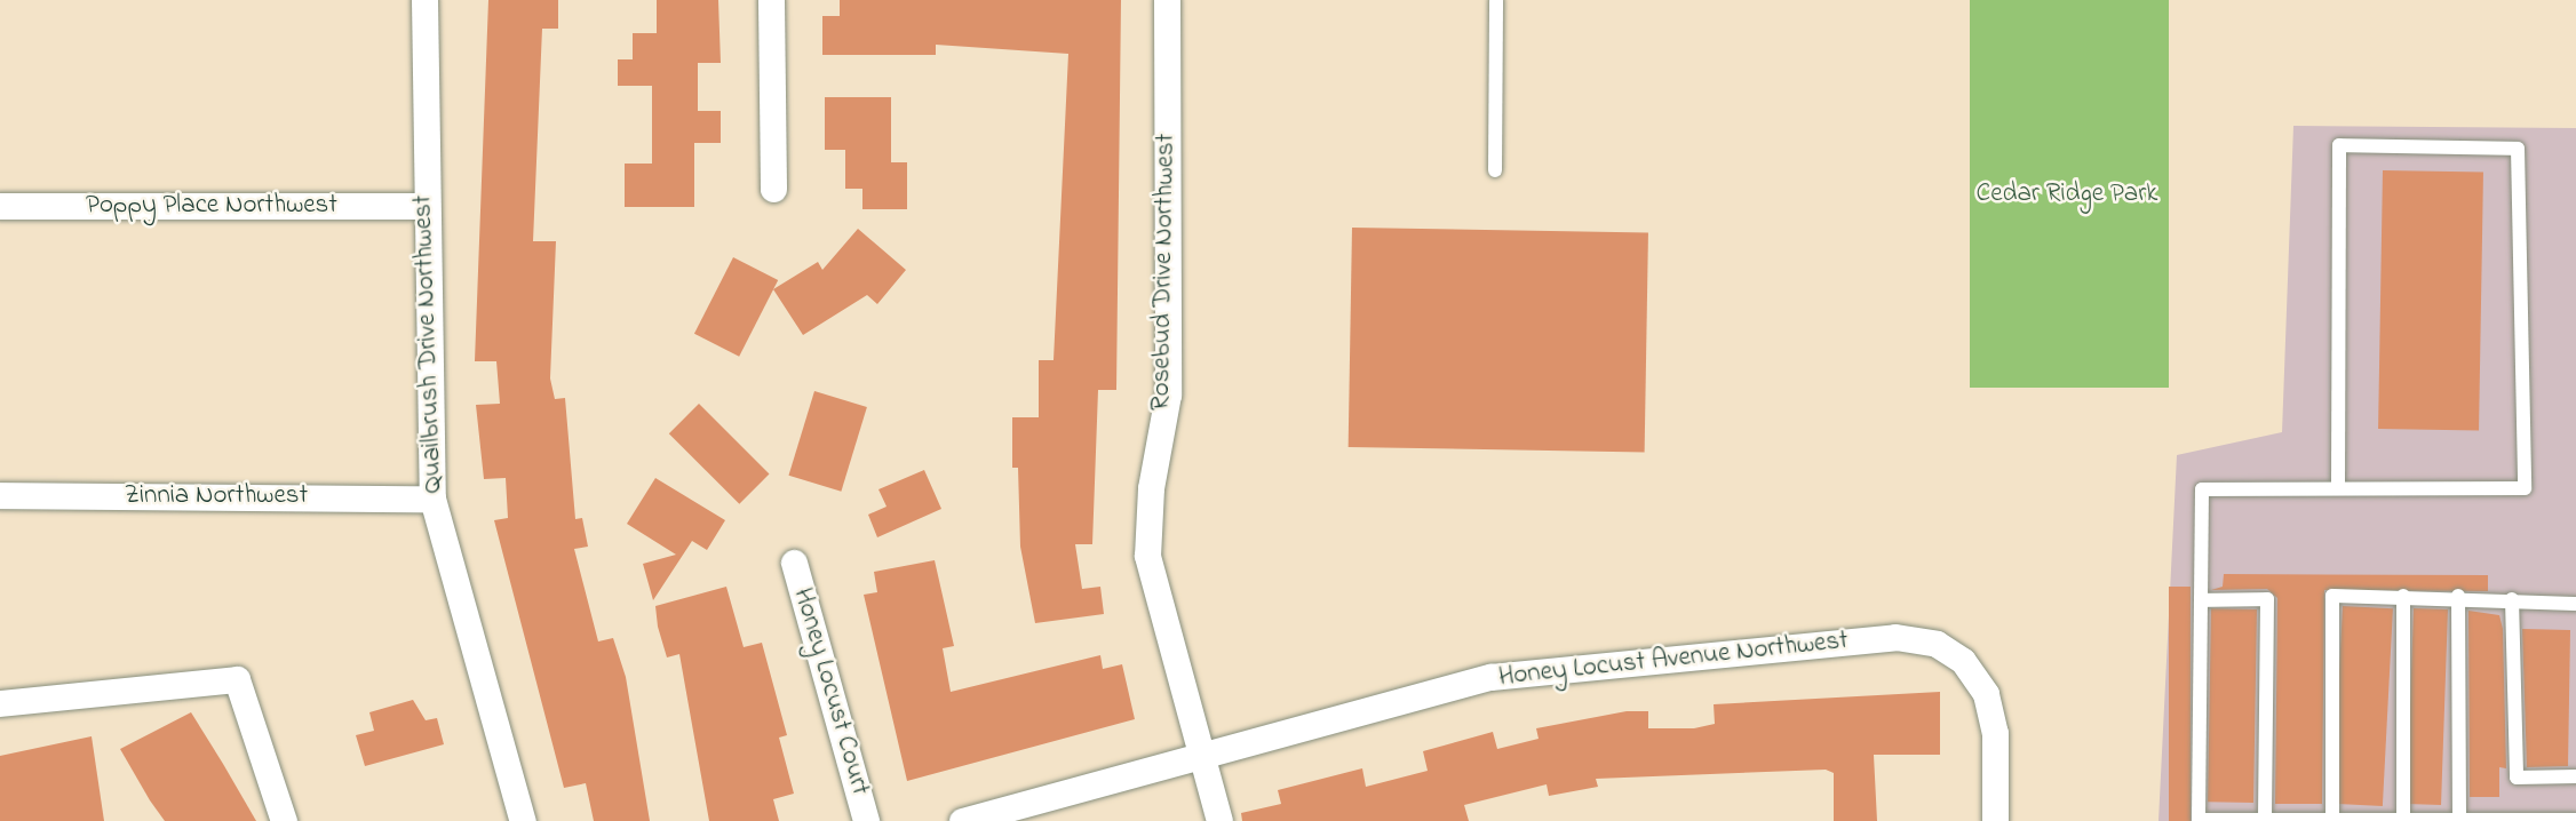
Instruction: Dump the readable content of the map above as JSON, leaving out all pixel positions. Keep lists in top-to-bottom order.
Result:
{
  "streets": {
    "street": [
      "Poppy Place Northwest",
      "Rosebud Drive Northwest",
      "Quailbrush Drive Northwest",
      "Zinnia Northwest",
      "Honey Locust Avenue Northwest",
      "Honey Locust Court"
    ]
  },
  "crossings": [
    ["Poppy Place Northwest", "Quailbrush Drive Northwest"],
    ["Rosebud Drive Northwest", "Honey Locust Avenue Northwest"],
    ["Quailbrush Drive Northwest", "Zinnia Northwest"]
  ],
  "parks": ["Cedar Ridge Park"]
}
